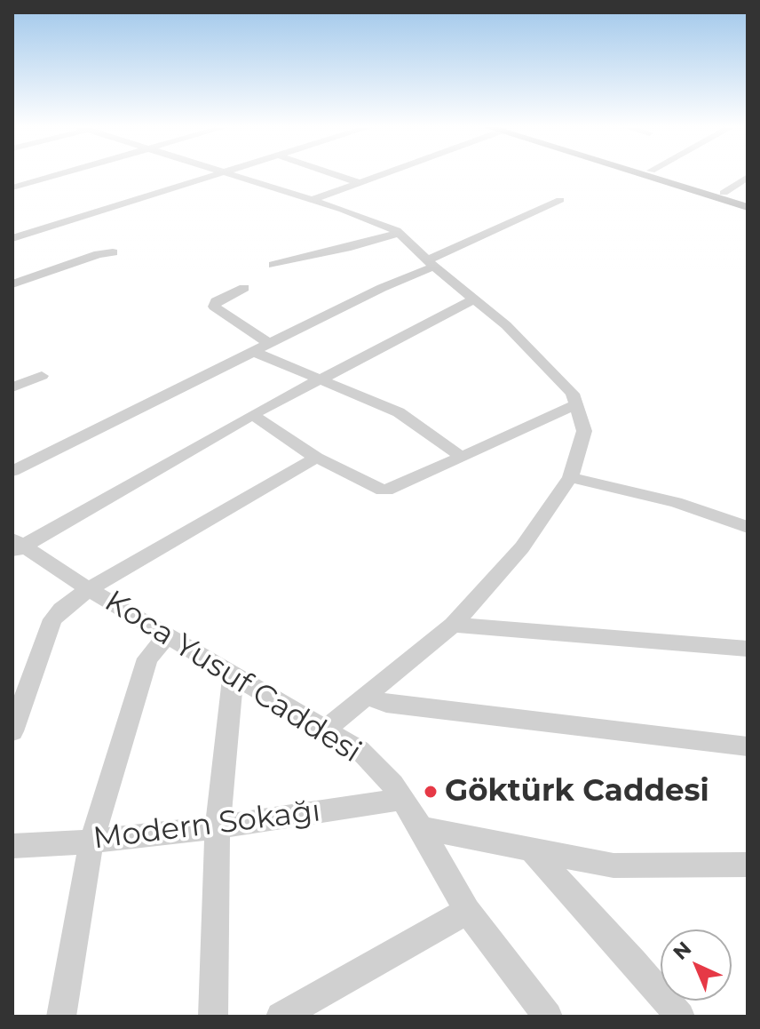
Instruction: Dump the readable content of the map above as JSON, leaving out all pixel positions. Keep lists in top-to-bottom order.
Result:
{
  "streets": {
    "street": ["Koca Yusuf Caddesi", "Modern Sokağı"]
  },
  "crossings": [
    ["Koca Yusuf Caddesi", "Modern Sokağı"]
  ],
  "places": ["Göktürk Caddesi"],
  "north": "top left"
}
